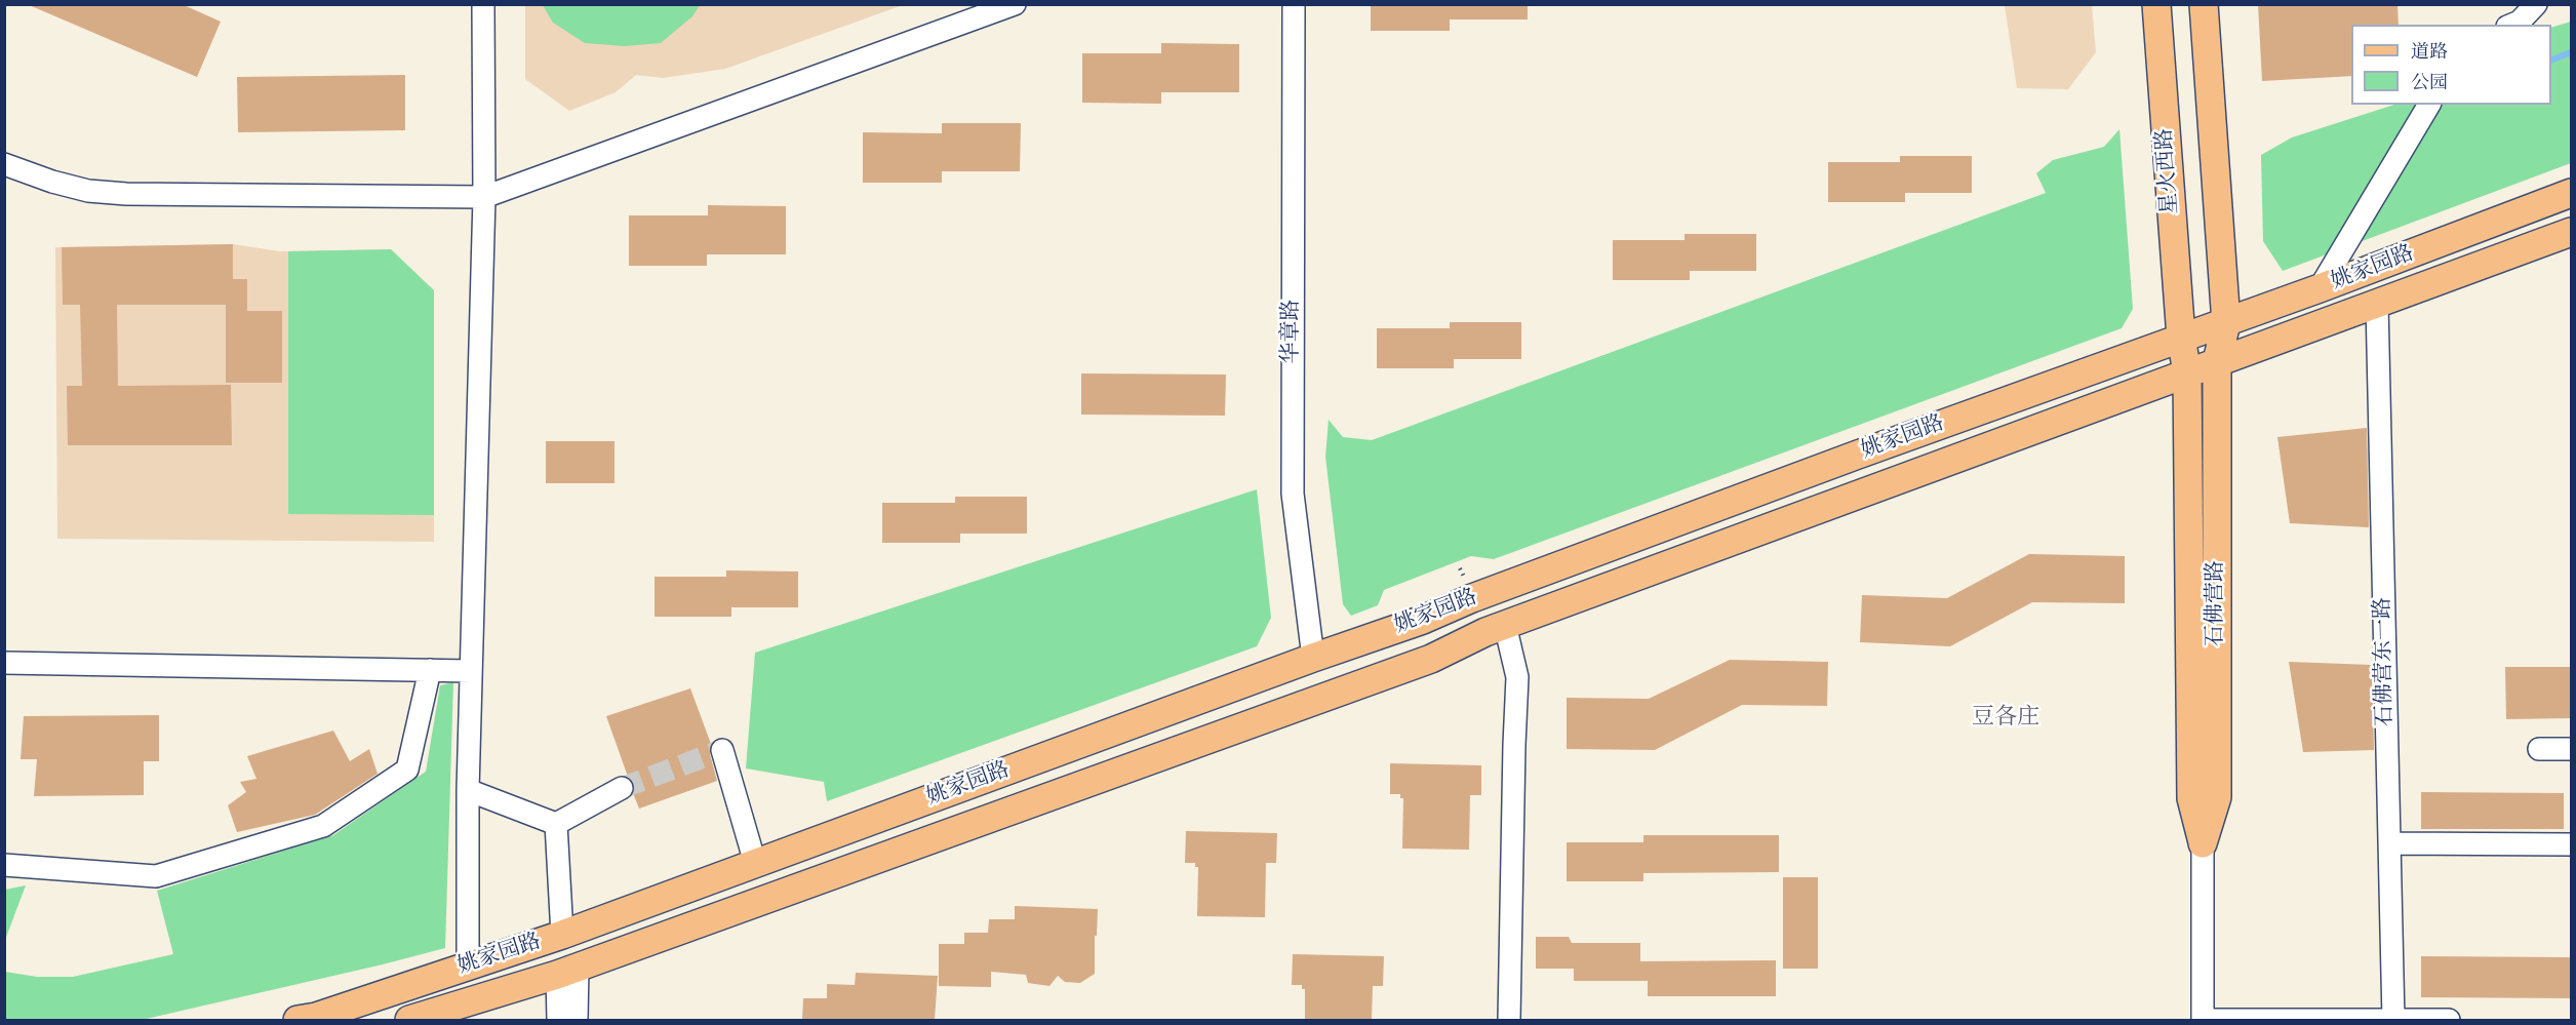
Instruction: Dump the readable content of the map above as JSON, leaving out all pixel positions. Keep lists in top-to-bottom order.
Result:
{
  "streets": {
    "main road": ["星火西路", "姚家园路", "石佛营路"],
    "street": ["华章路", "石佛营东一路"]
  },
  "crossings": [
    ["星火西路", "姚家园路"],
    ["星火西路", "石佛营路"],
    ["姚家园路", "华章路"],
    ["姚家园路", "石佛营路"],
    ["姚家园路", "石佛营东一路"]
  ],
  "districts": ["豆各庄"],
  "legend": ["道路", "公园"]
}
